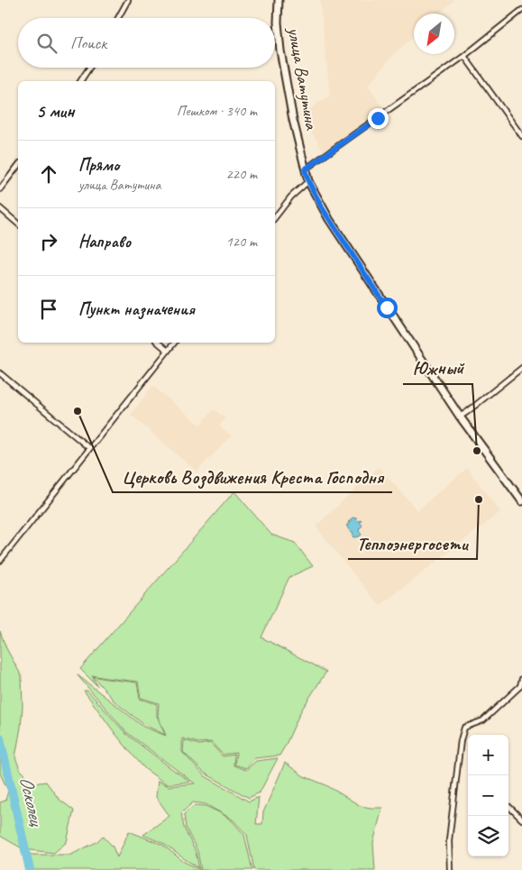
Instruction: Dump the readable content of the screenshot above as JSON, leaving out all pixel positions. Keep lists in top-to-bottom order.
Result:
{
  "streets": {
    "main road": ["улица Ватутина"]
  },
  "water": ["Осколец"],
  "places": ["Церковь Воздвижения Креста Господня", "Южный", "Теплоэнергосети"],
  "north": "bottom left",
  "page": {
    "search": "Поиск",
    "heading": ["5 мин", "Пешком · 340 m"],
    "list": [
      ["Прямо", "улица Ватутина", "220 m"],
      ["Направо", "120 m"],
      "Пункт назначения"
    ],
    "map_buttons": ["+", "−"]
  }
}
